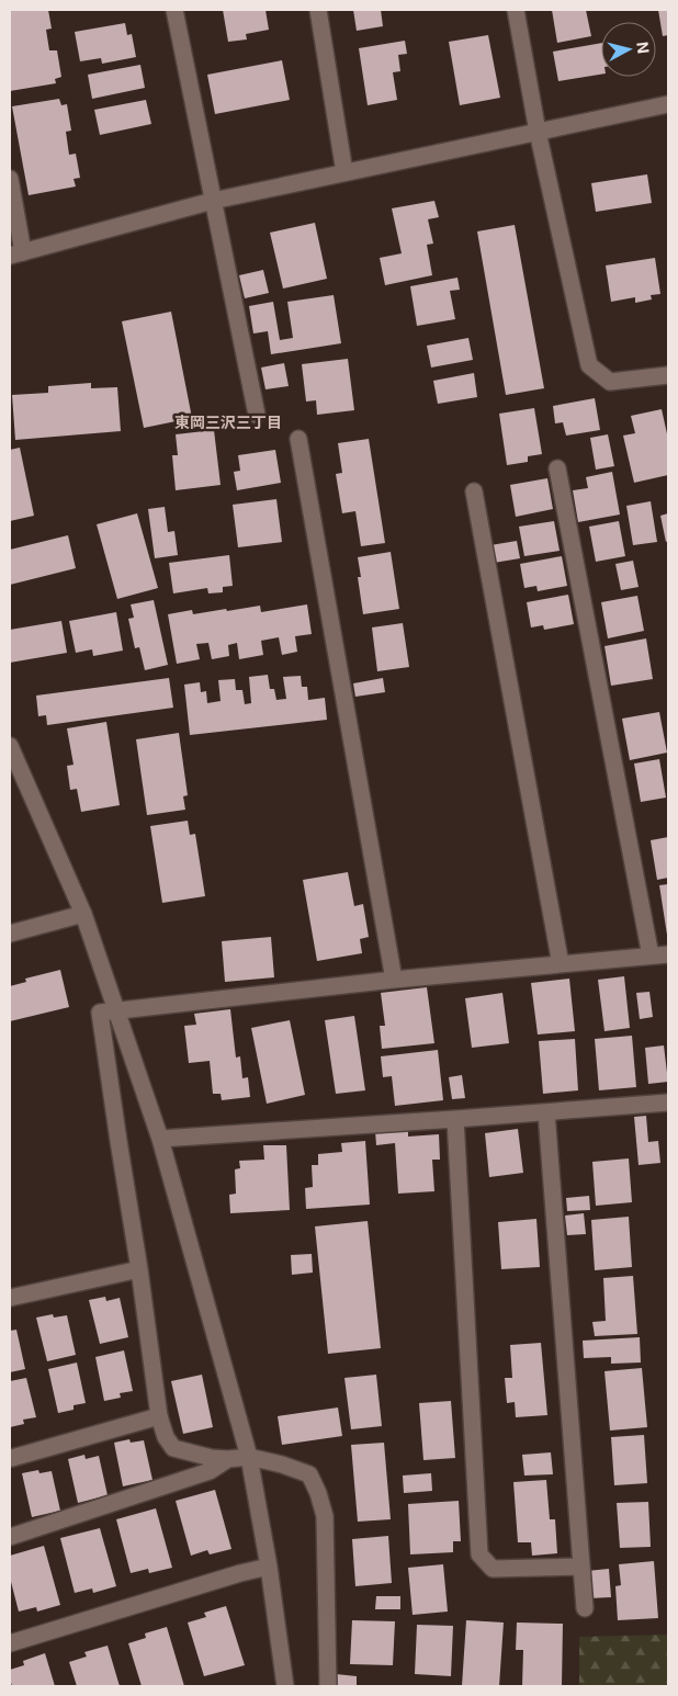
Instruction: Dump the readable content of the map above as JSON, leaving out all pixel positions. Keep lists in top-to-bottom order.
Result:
{
  "districts": ["東岡三沢三丁目"],
  "north": "right"
}
